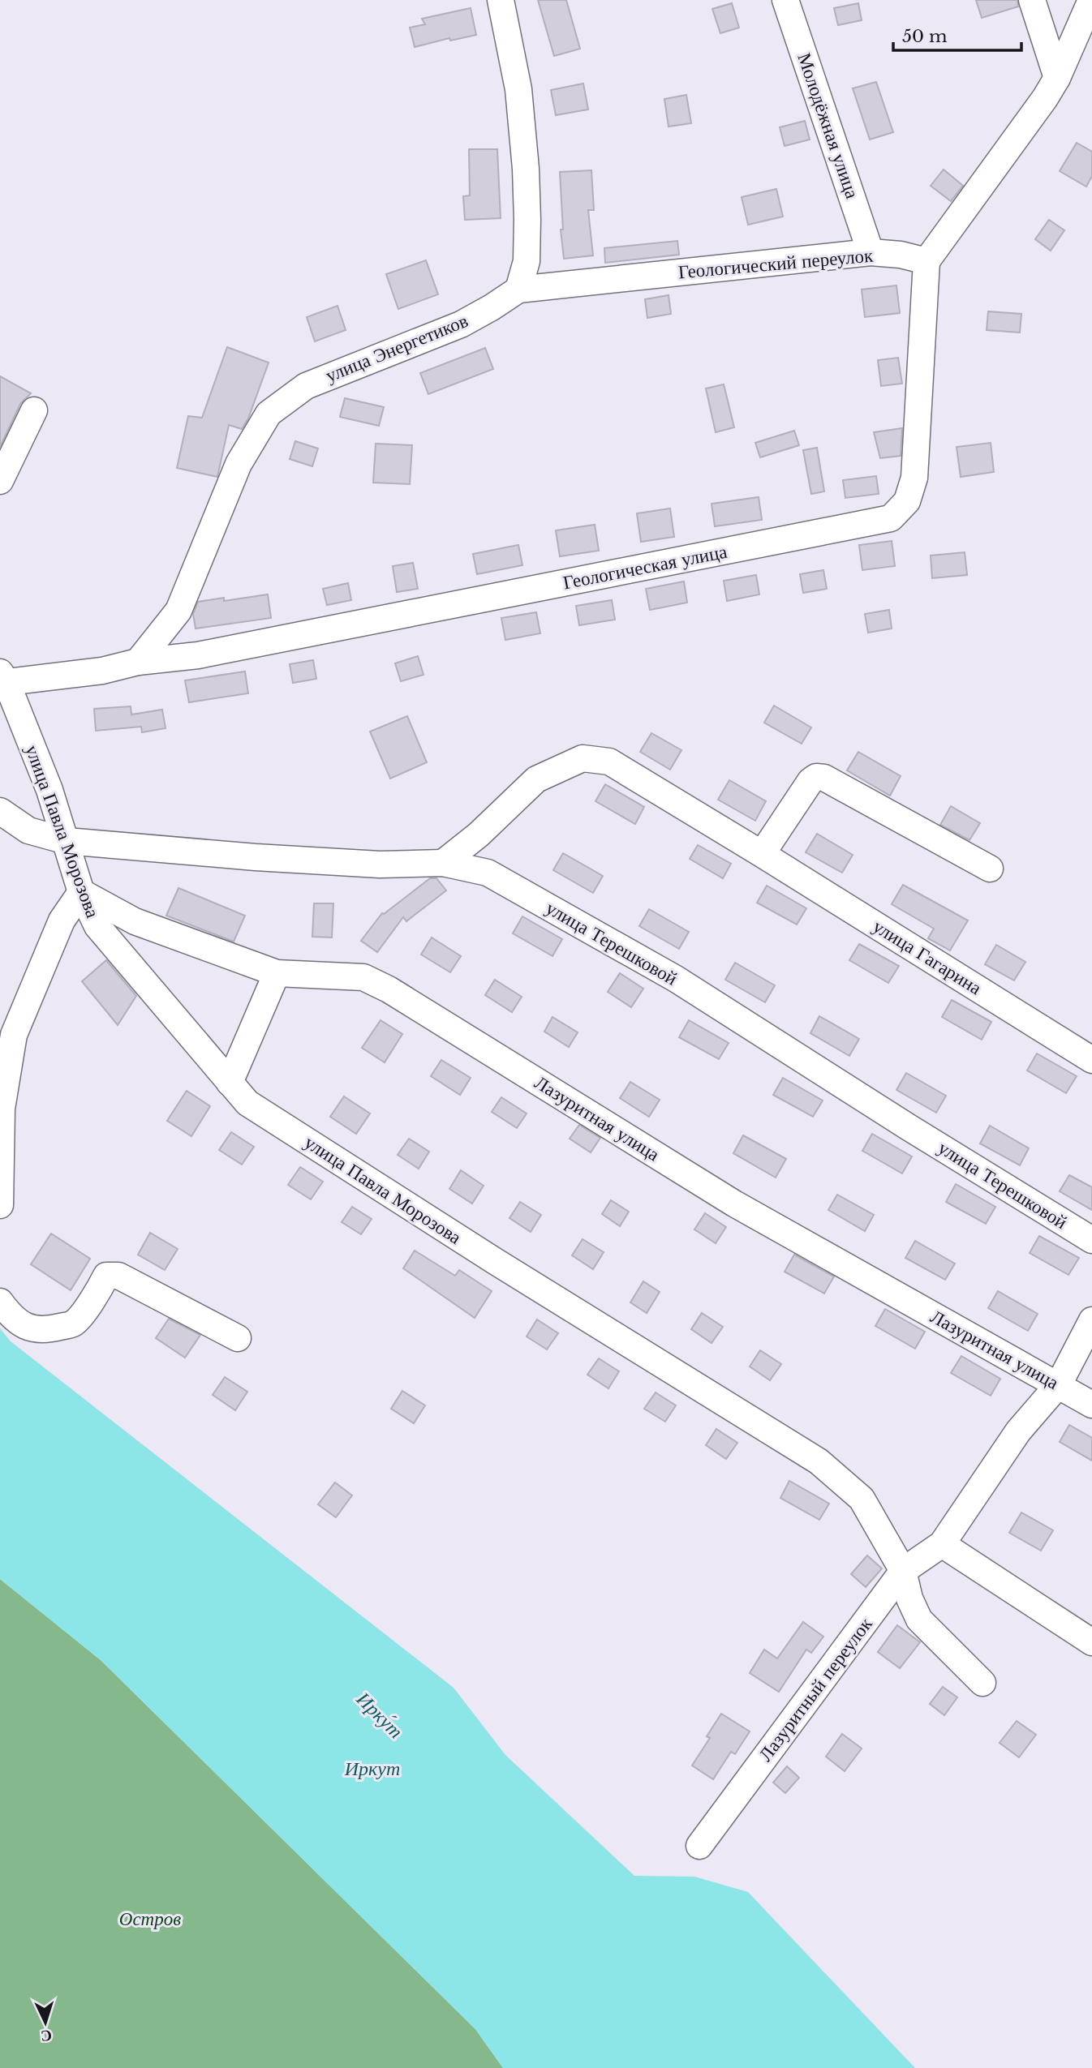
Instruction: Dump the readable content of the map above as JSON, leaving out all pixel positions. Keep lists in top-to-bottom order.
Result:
{
  "streets": {
    "street": [
      "Молодёжная улица",
      "Геологический переулок",
      "улица Энергетиков",
      "Геологическая улица",
      "улица Павла Морозова",
      "улица Терешковой",
      "улица Гагарина",
      "Лазуритная улица",
      "Лазуритный переулок"
    ]
  },
  "crossings": [
    ["Молодёжная улица", "Геологический переулок"],
    ["Геологический переулок", "улица Энергетиков"],
    ["Геологический переулок", "Геологическая улица"],
    ["улица Энергетиков", "Геологическая улица"],
    ["Геологическая улица", "улица Павла Морозова"],
    ["улица Павла Морозова", "улица Терешковой"],
    ["улица Павла Морозова", "Лазуритная улица"],
    ["улица Павла Морозова", "Лазуритный переулок"],
    ["улица Терешковой", "улица Гагарина"],
    ["Лазуритная улица", "Лазуритный переулок"]
  ],
  "water": ["Ирку́т", "Иркут"],
  "parks": ["Остров"],
  "scale_bar": "50 m",
  "north": "bottom"
}
